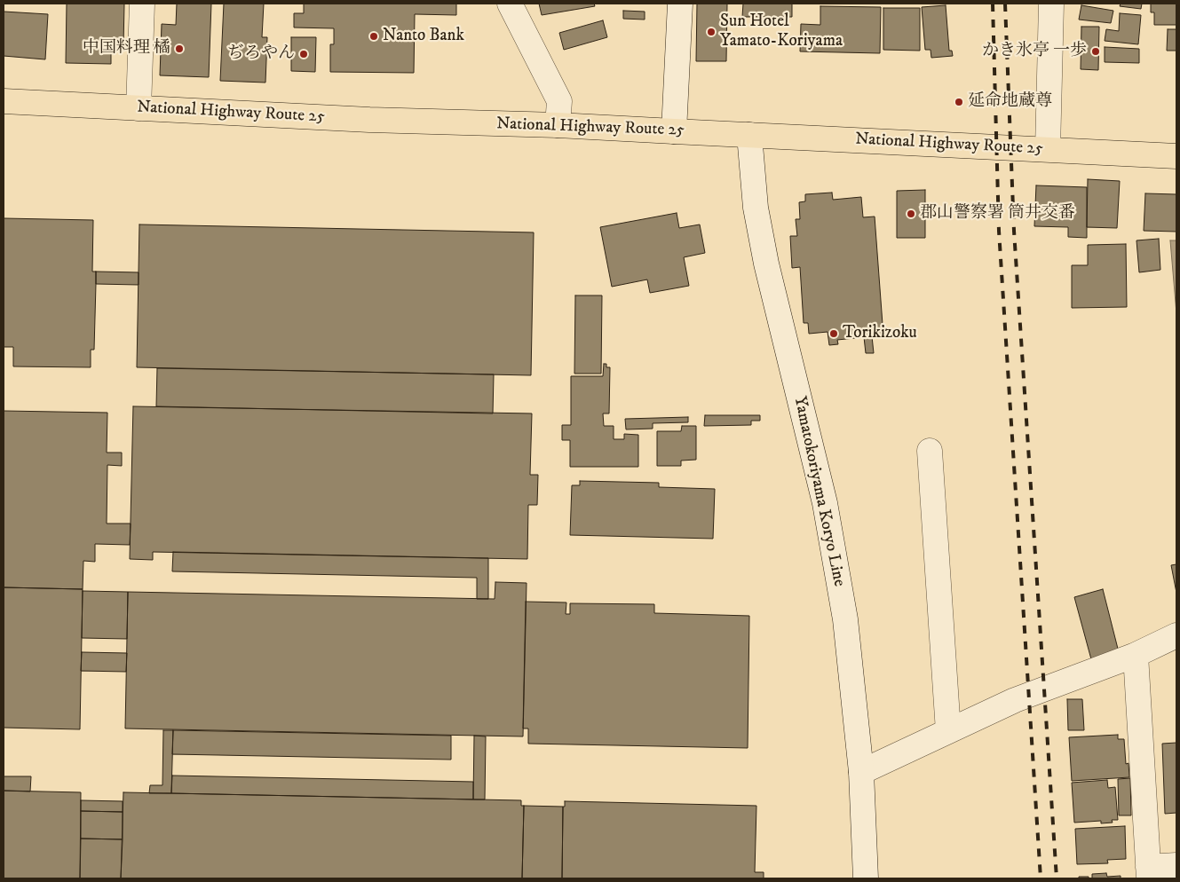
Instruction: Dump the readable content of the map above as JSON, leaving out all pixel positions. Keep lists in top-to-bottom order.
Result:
{
  "streets": {
    "highway": ["National Highway Route 25"],
    "street": ["Yamatokoriyama Koryo Line"]
  },
  "crossings": [
    ["National Highway Route 25", "Yamatokoriyama Koryo Line"]
  ],
  "places": [
    "Sun Hotel Yamato-Koriyama",
    "Nanto Bank",
    "中国料理 橘",
    "かき氷亭 一歩",
    "ぢろやん",
    "延命地蔵尊",
    "郡山警察署 筒井交番",
    "Torikizoku"
  ]
}
